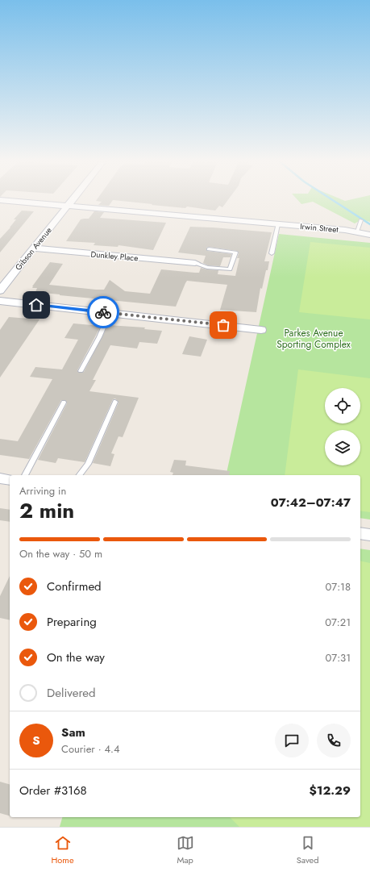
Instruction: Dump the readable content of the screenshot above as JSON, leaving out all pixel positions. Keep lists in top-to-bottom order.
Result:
{
  "streets": {
    "street": ["Irwin Street", "Gibson Avenue", "Dunkley Place"]
  },
  "crossings": [
    ["Irwin Street", "Gibson Avenue"],
    ["Gibson Avenue", "Dunkley Place"]
  ],
  "parks": ["Parkes Avenue Sporting Complex"],
  "page": {
    "heading": ["2 min", "Arriving in", "07:42–07:47"],
    "panel": [
      "Sam",
      "Courier · 4.4",
      "Order #3168",
      "$12.29"
    ],
    "bar": "On the way · 50 m",
    "list": [
      ["Confirmed", "07:18"],
      ["Preparing", "07:21"],
      ["On the way", "07:31"],
      "Delivered"
    ],
    "round": "S",
    "tabs": ["Home", "Map", "Saved"]
  }
}
